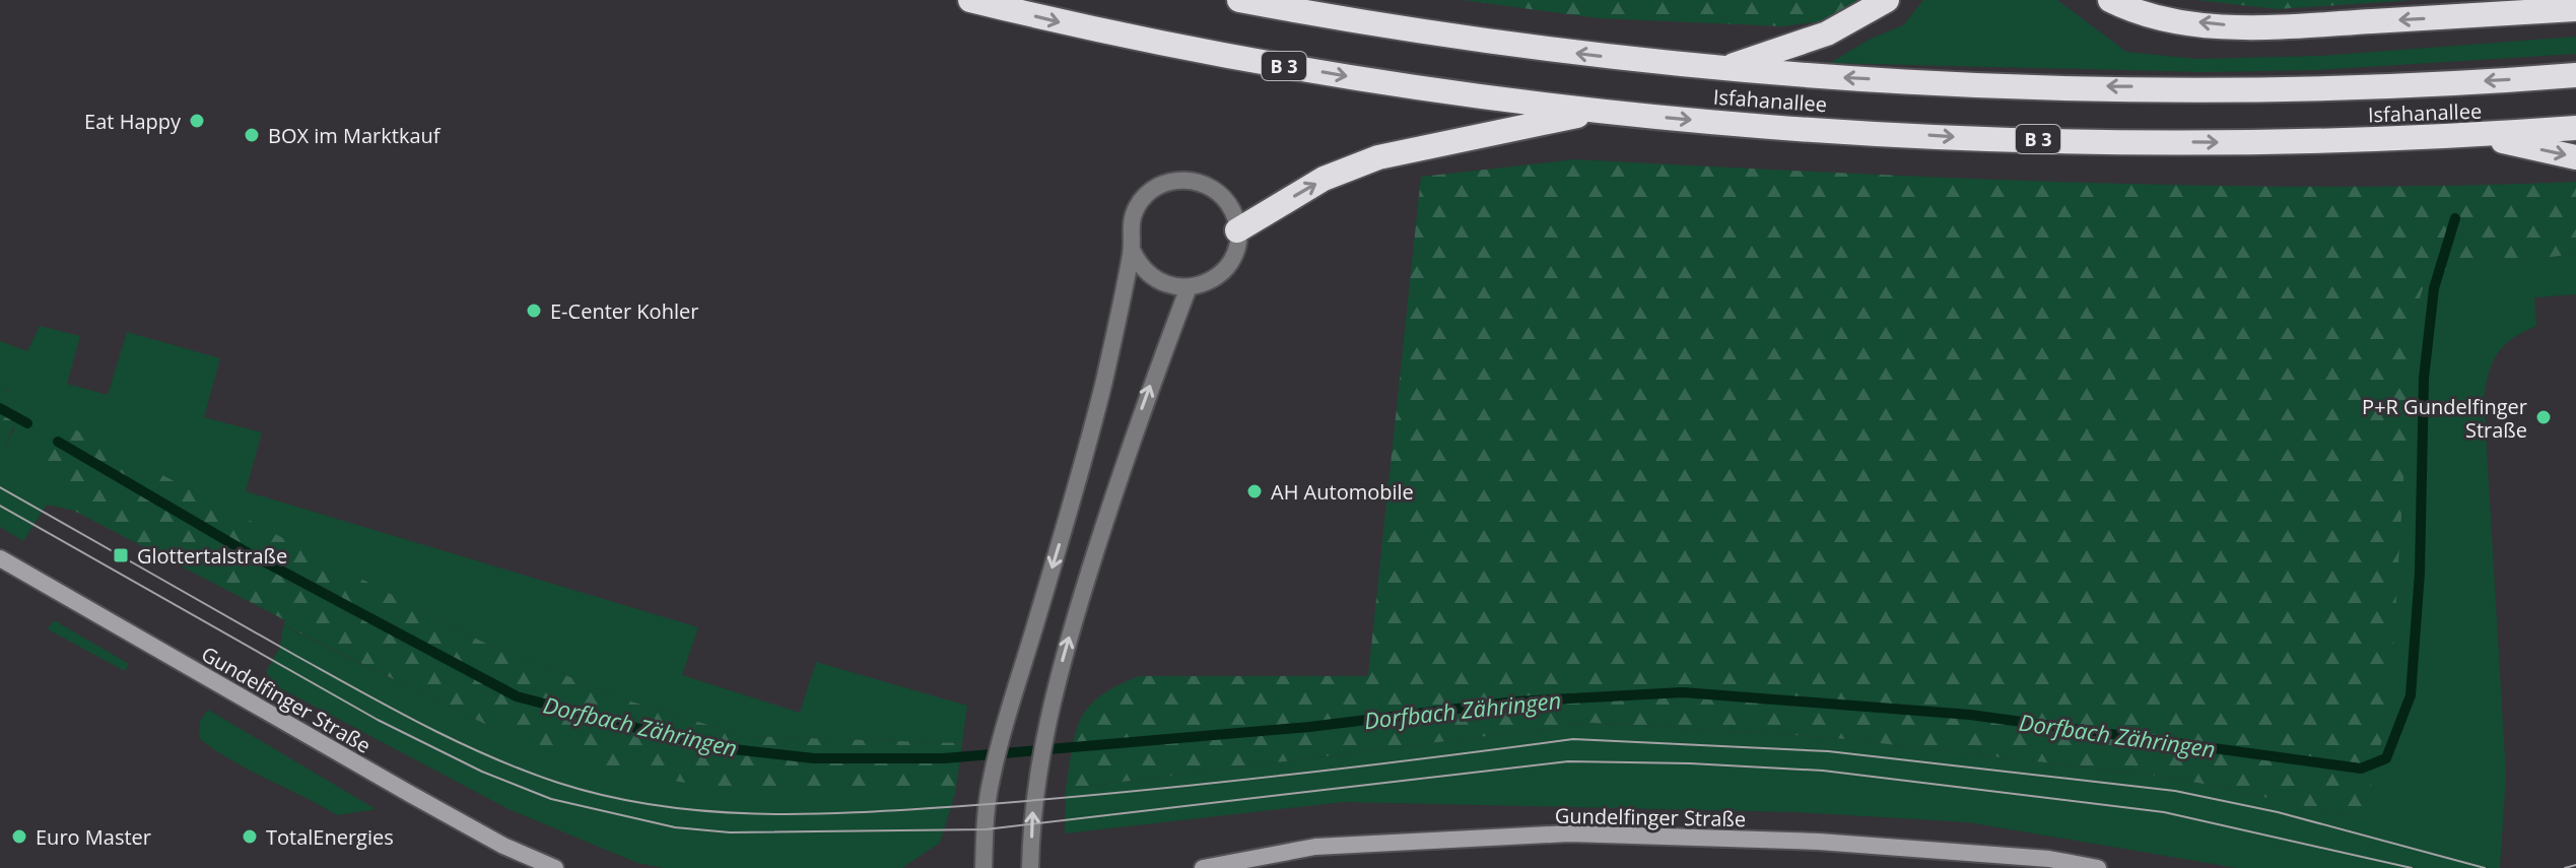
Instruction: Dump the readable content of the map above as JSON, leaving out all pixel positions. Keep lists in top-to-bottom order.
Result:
{
  "streets": {
    "highway": ["B 3", "Isfahanallee"],
    "street": ["Gundelfinger Straße"]
  },
  "water": ["Dorfbach Zähringen"],
  "places": {
    "other": [
      "Eat Happy",
      "BOX im Marktkauf",
      "E-Center Kohler",
      "P+R Gundelfinger Straße",
      "AH Automobile",
      "Euro Master",
      "TotalEnergies"
    ],
    "transit": ["Glottertalstraße"]
  }
}
